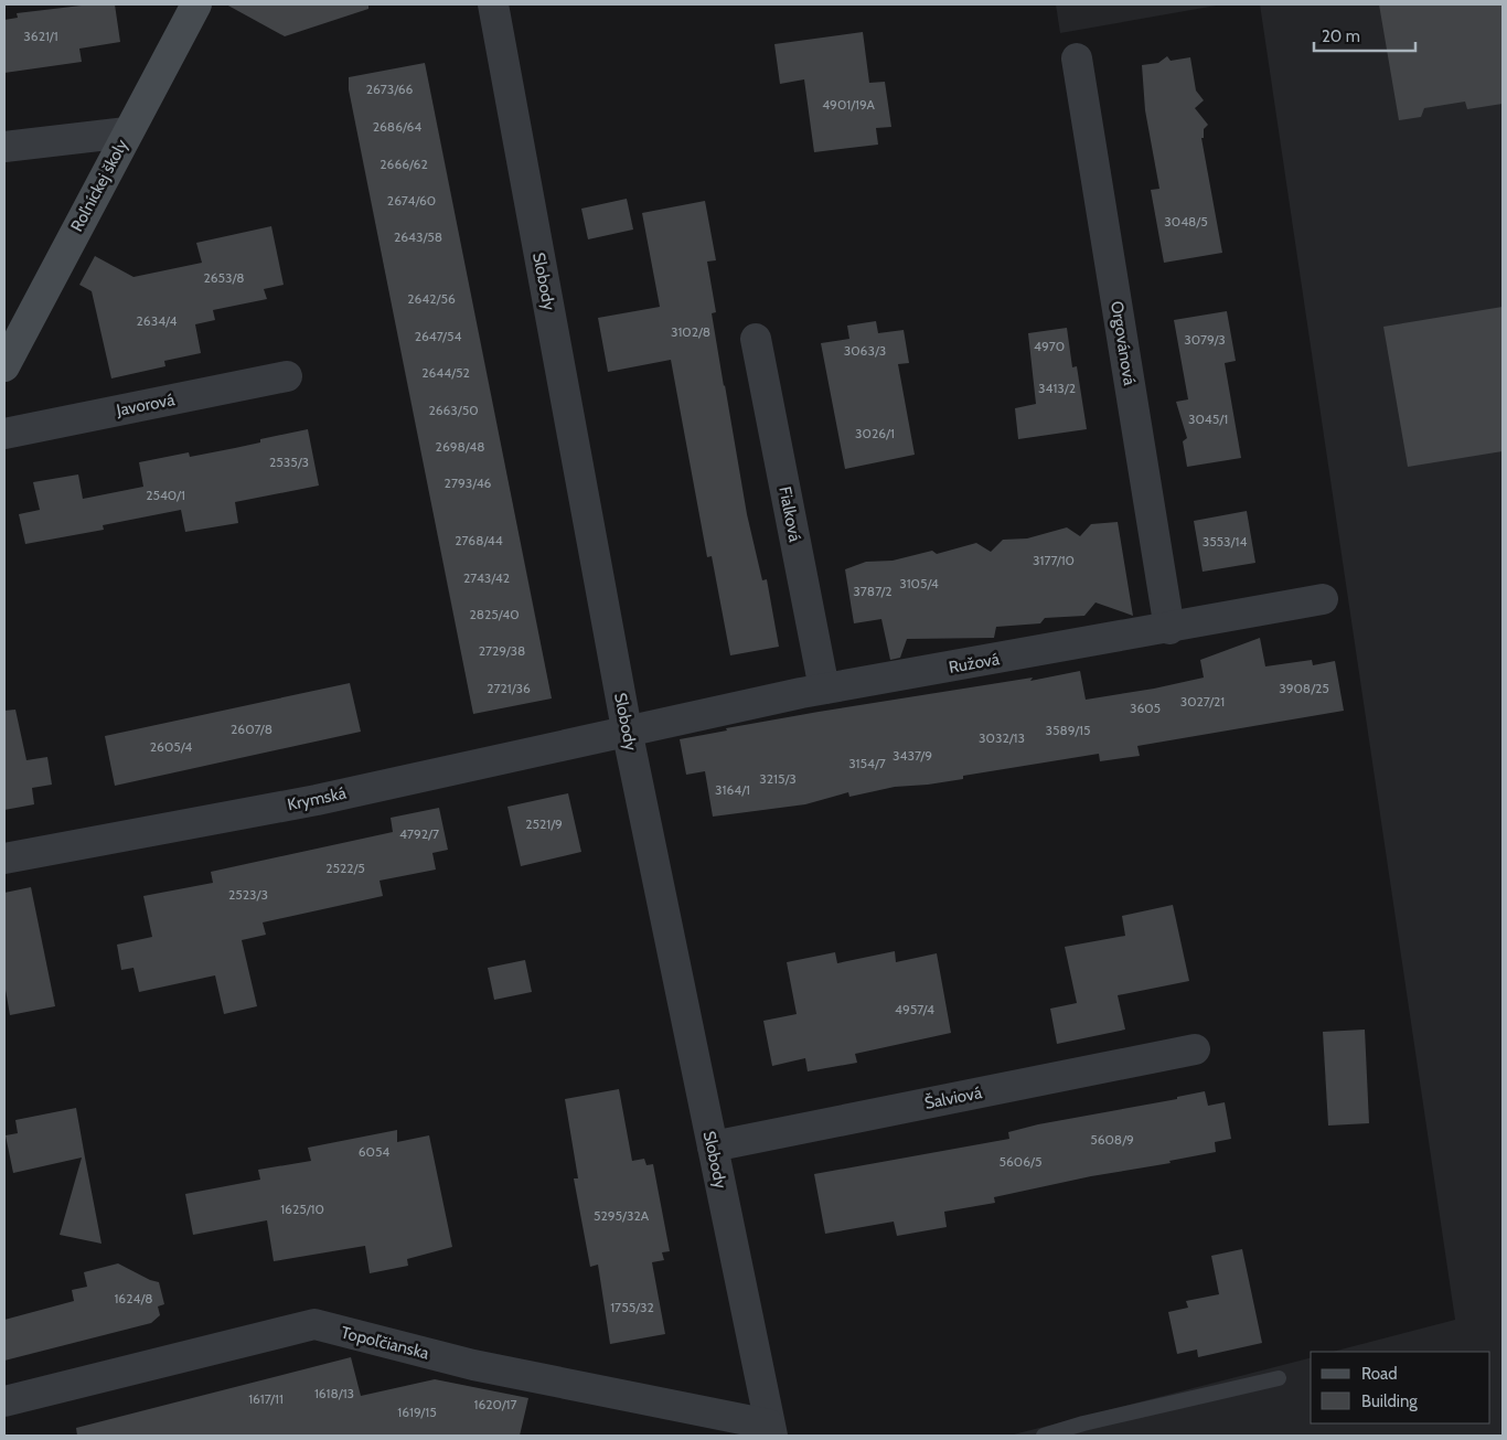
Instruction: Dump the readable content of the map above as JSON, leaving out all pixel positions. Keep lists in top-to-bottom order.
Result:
{
  "streets": {
    "main road": ["Roľníckej školy"],
    "street": [
      "Slobody",
      "Orgovánová",
      "Javorová",
      "Fialková",
      "Ružová",
      "Krymská",
      "Šalviová",
      "Topoľčianska"
    ]
  },
  "crossings": [
    ["Slobody", "Ružová"],
    ["Slobody", "Krymská"],
    ["Slobody", "Šalviová"],
    ["Slobody", "Topoľčianska"],
    ["Orgovánová", "Ružová"],
    ["Fialková", "Ružová"],
    ["Ružová", "Krymská"]
  ],
  "house_numbers": [
    "3621/1",
    "2673/66",
    "4901/19A",
    "2686/64",
    "2666/62",
    "2674/60",
    "3048/5",
    "2643/58",
    "2653/8",
    "2642/56",
    "2634/4",
    "3102/8",
    "2647/54",
    "3079/3",
    "4970",
    "3063/3",
    "2644/52",
    "3413/2",
    "2663/50",
    "3045/1",
    "3026/1",
    "2698/48",
    "2535/3",
    "2793/46",
    "2540/1",
    "2768/44",
    "3553/14",
    "3177/10",
    "2743/42",
    "3105/4",
    "3787/2",
    "2825/40",
    "2729/38",
    "2721/36",
    "3908/25",
    "3027/21",
    "3605",
    "2607/8",
    "3589/15",
    "3032/13",
    "2605/4",
    "3437/9",
    "3154/7",
    "3215/3",
    "3164/1",
    "2521/9",
    "4792/7",
    "2522/5",
    "2523/3",
    "4957/4",
    "5608/9",
    "6054",
    "5606/5",
    "1625/10",
    "5295/32A",
    "1624/8",
    "1755/32",
    "1618/13",
    "1617/11",
    "1620/17",
    "1619/15"
  ],
  "legend": ["Road", "Building"],
  "scale_bar": "20 m"
}
